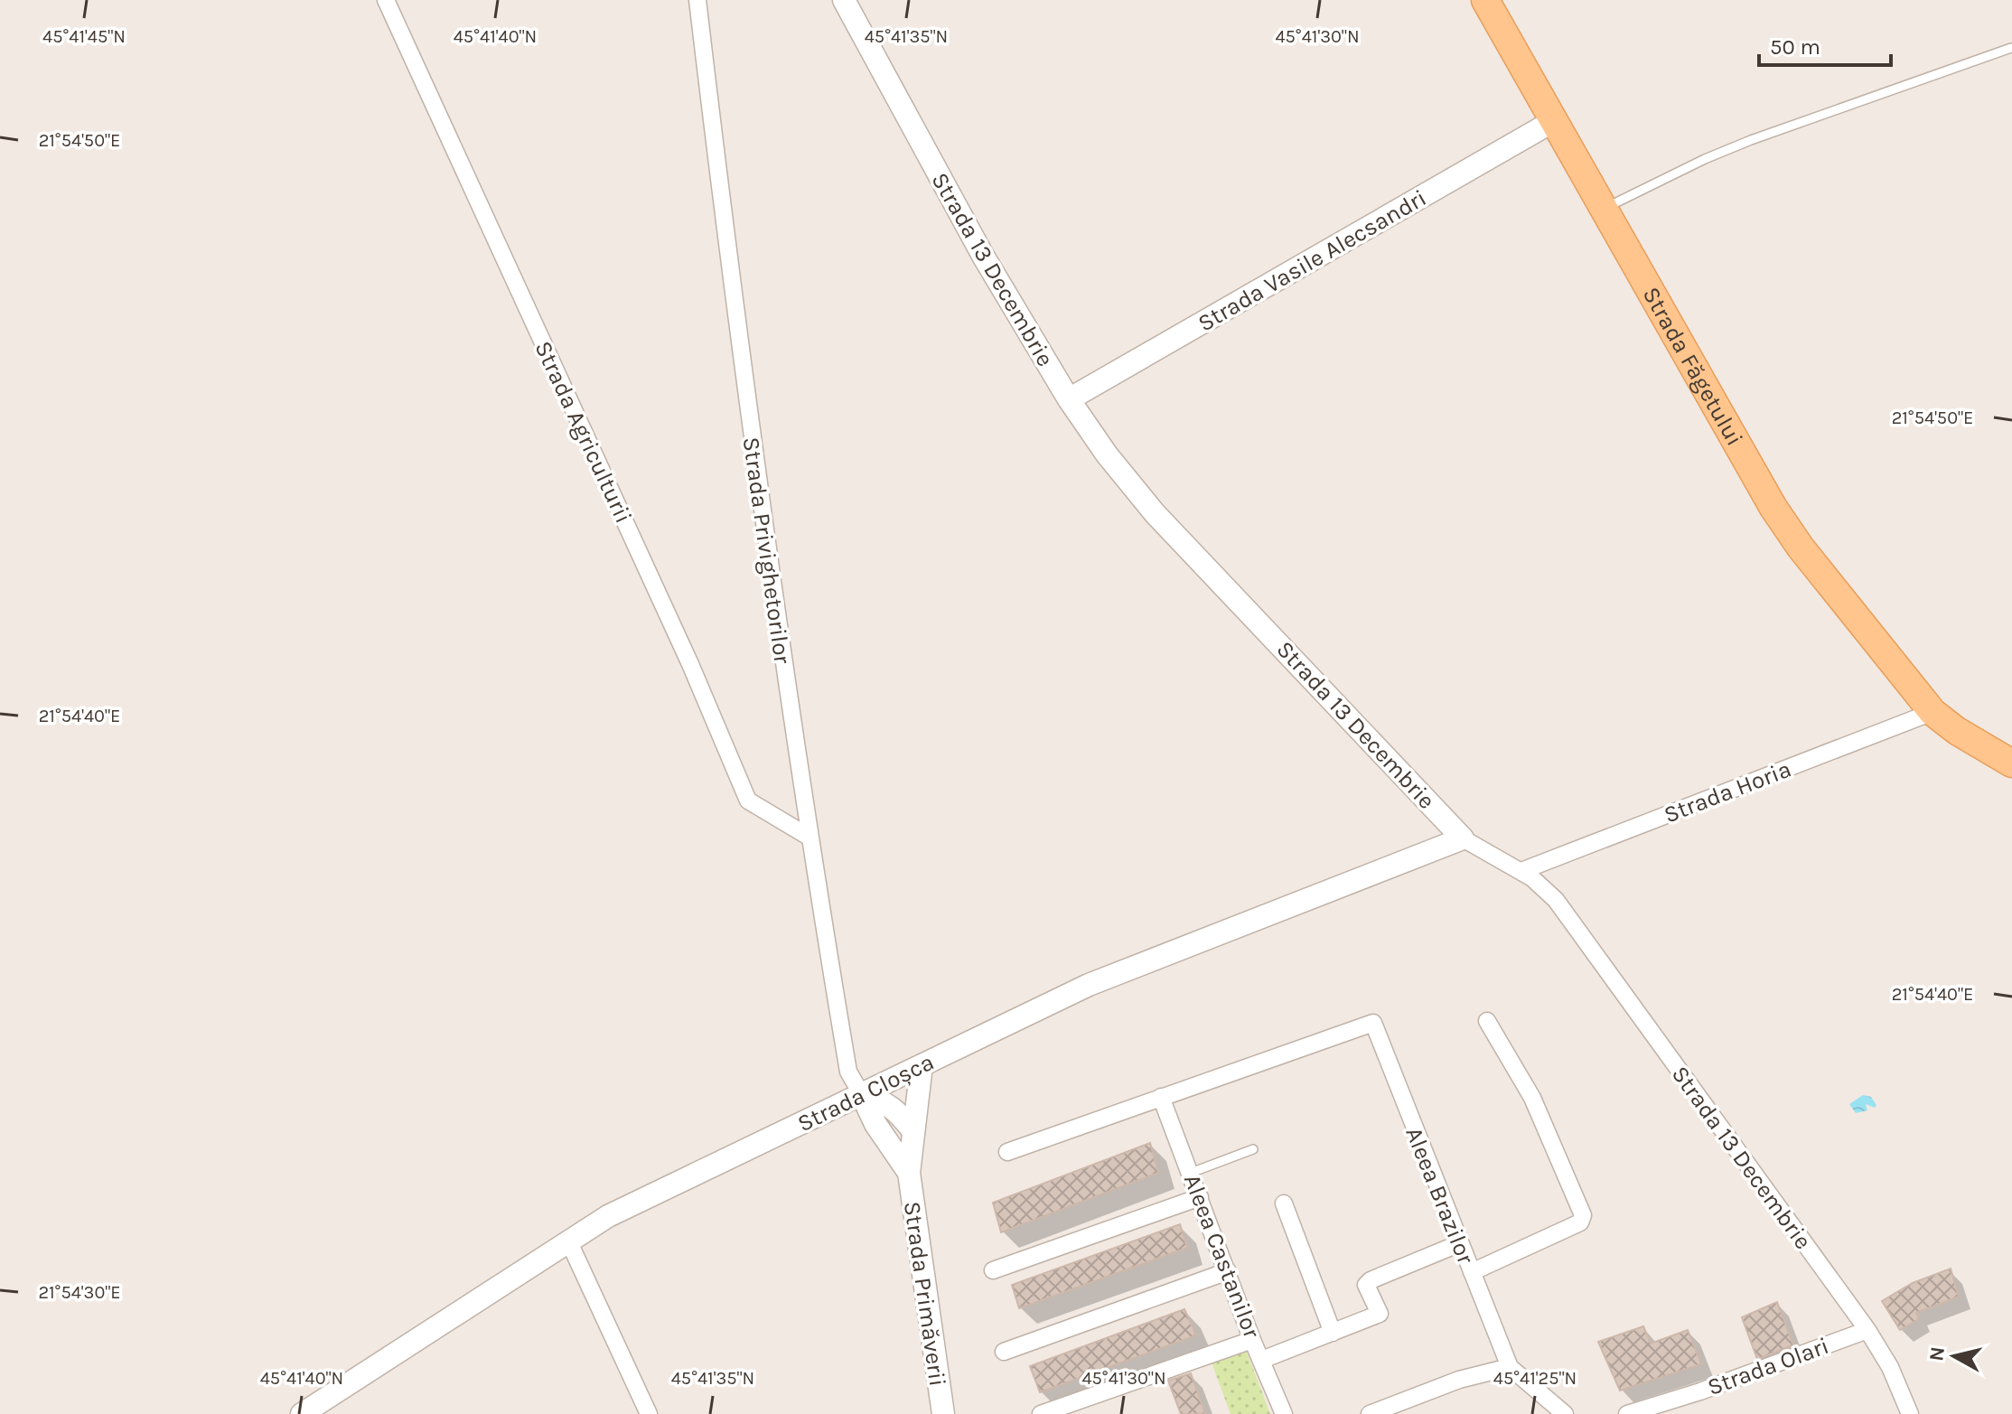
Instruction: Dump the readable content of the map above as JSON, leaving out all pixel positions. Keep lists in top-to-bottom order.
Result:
{
  "streets": {
    "main road": ["Strada Făgetului"],
    "street": [
      "Strada Vasile Alecsandri",
      "Strada 13 Decembrie",
      "Strada Agriculturii",
      "Strada Privighetorilor",
      "Strada Horia",
      "Strada Cloșca",
      "Aleea Brazilor",
      "Aleea Castanilor",
      "Strada Primăverii",
      "Strada Olari"
    ]
  },
  "crossings": [
    ["Strada Vasile Alecsandri", "Strada 13 Decembrie"],
    ["Strada Vasile Alecsandri", "Strada Făgetului"],
    ["Strada 13 Decembrie", "Strada Horia"],
    ["Strada 13 Decembrie", "Strada Cloșca"],
    ["Strada 13 Decembrie", "Strada Olari"],
    ["Strada Făgetului", "Strada Horia"],
    ["Strada Agriculturii", "Strada Privighetorilor"],
    ["Strada Privighetorilor", "Strada Cloșca"],
    ["Strada Privighetorilor", "Strada Primăverii"],
    ["Strada Cloșca", "Strada Primăverii"],
    ["Aleea Brazilor", "Aleea Castanilor"]
  ],
  "scale_bar": "50 m",
  "north": "left",
  "coordinates": [
    "45°41'45\"N",
    "45°41'40\"N",
    "45°41'35\"N",
    "45°41'30\"N",
    "21°54'50\"E",
    "21°54'40\"E",
    "21°54'30\"E",
    "45°41'25\"N"
  ]
}
